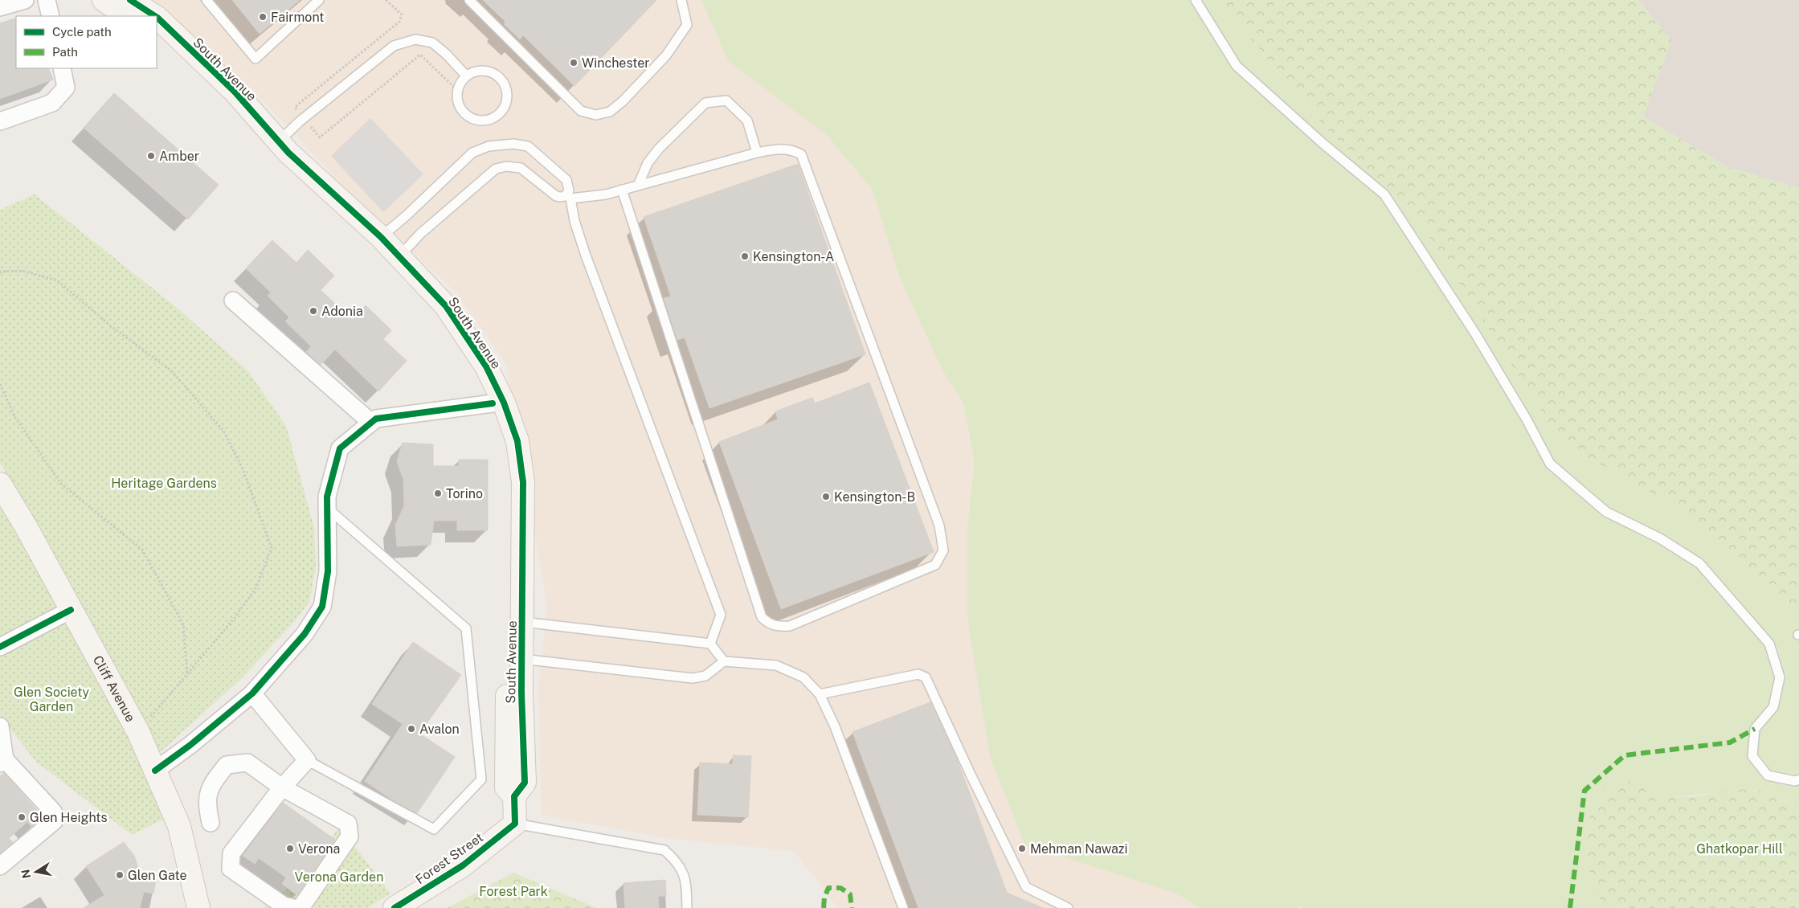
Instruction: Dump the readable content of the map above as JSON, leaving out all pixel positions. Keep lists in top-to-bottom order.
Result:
{
  "streets": {
    "street": ["South Avenue", "Cliff Avenue", "Forest Street"]
  },
  "parks": [
    "Heritage Gardens",
    "Glen Society Garden",
    "Ghatkopar Hill",
    "Verona Garden",
    "Forest Park"
  ],
  "places": [
    "Fairmont",
    "Winchester",
    "Amber",
    "Kensington-A",
    "Adonia",
    "Torino",
    "Kensington-B",
    "Avalon",
    "Glen Heights",
    "Verona",
    "Mehman Nawazi",
    "Glen Gate"
  ],
  "legend": ["Cycle path", "Path"],
  "north": "left"
}
